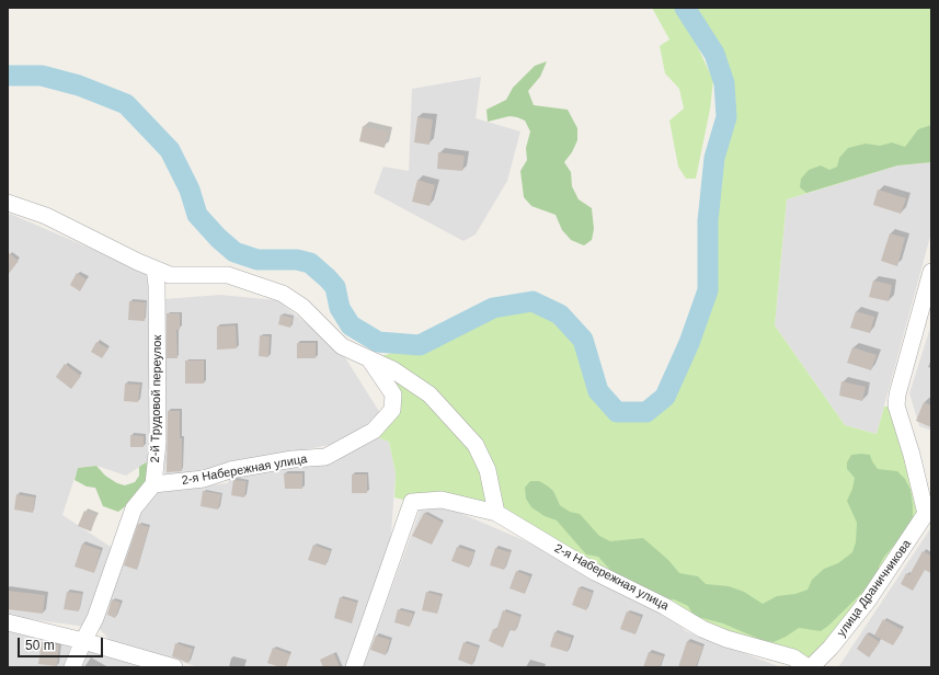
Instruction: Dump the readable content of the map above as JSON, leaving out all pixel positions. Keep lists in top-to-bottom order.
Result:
{
  "streets": {
    "street": ["2-й Трудовой переулок", "2-я Набережная улица", "улица Драничникова"]
  },
  "crossings": [
    ["2-й Трудовой переулок", "2-я Набережная улица"],
    ["2-я Набережная улица", "улица Драничникова"]
  ],
  "scale_bar": "50 m"
}
